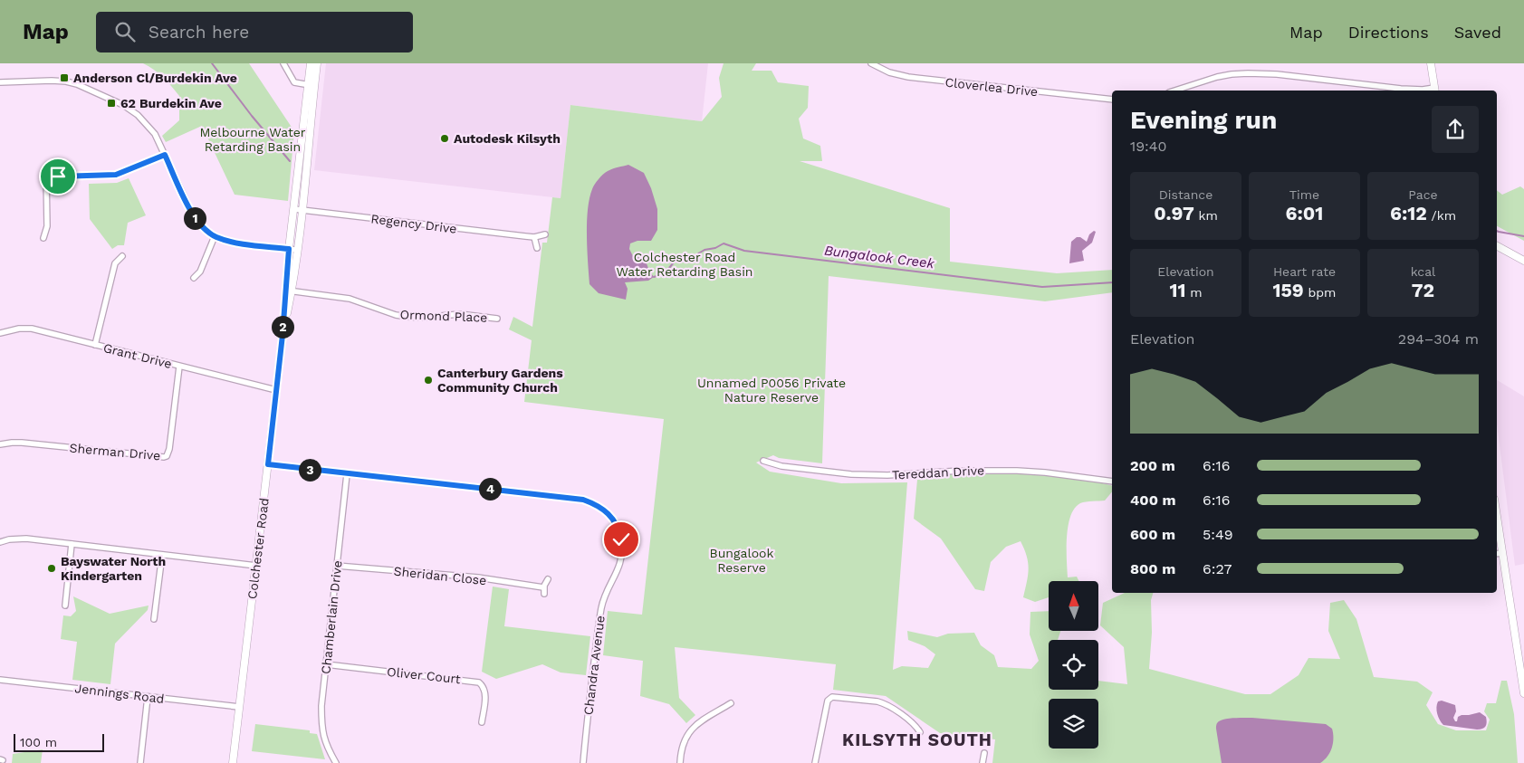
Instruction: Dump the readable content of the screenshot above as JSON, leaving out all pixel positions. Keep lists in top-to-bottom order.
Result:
{
  "streets": {
    "main road": ["Colchester Road"],
    "street": [
      "Cloverlea Drive",
      "Regency Drive",
      "Ormond Place",
      "Grant Drive",
      "Sherman Drive",
      "Tereddan Drive",
      "Sheridan Close",
      "Chamberlain Drive",
      "Chandra Avenue",
      "Oliver Court",
      "Jennings Road"
    ]
  },
  "crossings": [
    ["Regency Drive", "Colchester Road"],
    ["Ormond Place", "Colchester Road"],
    ["Grant Drive", "Sherman Drive"],
    ["Grant Drive", "Colchester Road"],
    ["Colchester Road", "Chandra Avenue"],
    ["Colchester Road", "Jennings Road"],
    ["Sheridan Close", "Chamberlain Drive"],
    ["Chamberlain Drive", "Chandra Avenue"],
    ["Chamberlain Drive", "Oliver Court"]
  ],
  "districts": ["KILSYTH SOUTH"],
  "water": ["Bungalook Creek"],
  "parks": [
    "Melbourne Water Retarding Basin",
    "Colchester Road Water Retarding Basin",
    "Unnamed P0056 Private Nature Reserve",
    "Bungalook Reserve"
  ],
  "places": {
    "transit": ["Anderson Cl/Burdekin Ave", "62 Burdekin Ave"],
    "other": ["Autodesk Kilsyth", "Canterbury Gardens Community Church", "Bayswater North Kindergarten"]
  },
  "scale_bar": "100 m",
  "north": "top",
  "page": {
    "header": "Map",
    "search": "Search here",
    "nav": ["Map", "Directions", "Saved"],
    "heading": ["Evening run", "19:40"],
    "stats": [
      ["Distance", "0.97 km"],
      ["Time", "6:01"],
      ["Pace", "6:12 /km"],
      ["Elevation", "11 m"],
      ["Heart rate", "159 bpm"],
      ["kcal", "72"]
    ],
    "pins": [
      "1",
      "2",
      "3",
      "4"
    ],
    "chart": ["Elevation", "294–304 m"],
    "list": [
      {
        "name": "200 m",
        "note": "6:16"
      },
      {
        "name": "400 m",
        "note": "6:16"
      },
      {
        "name": "600 m",
        "note": "5:49"
      },
      {
        "name": "800 m",
        "note": "6:27"
      }
    ],
    "scale": "100 m"
  }
}
